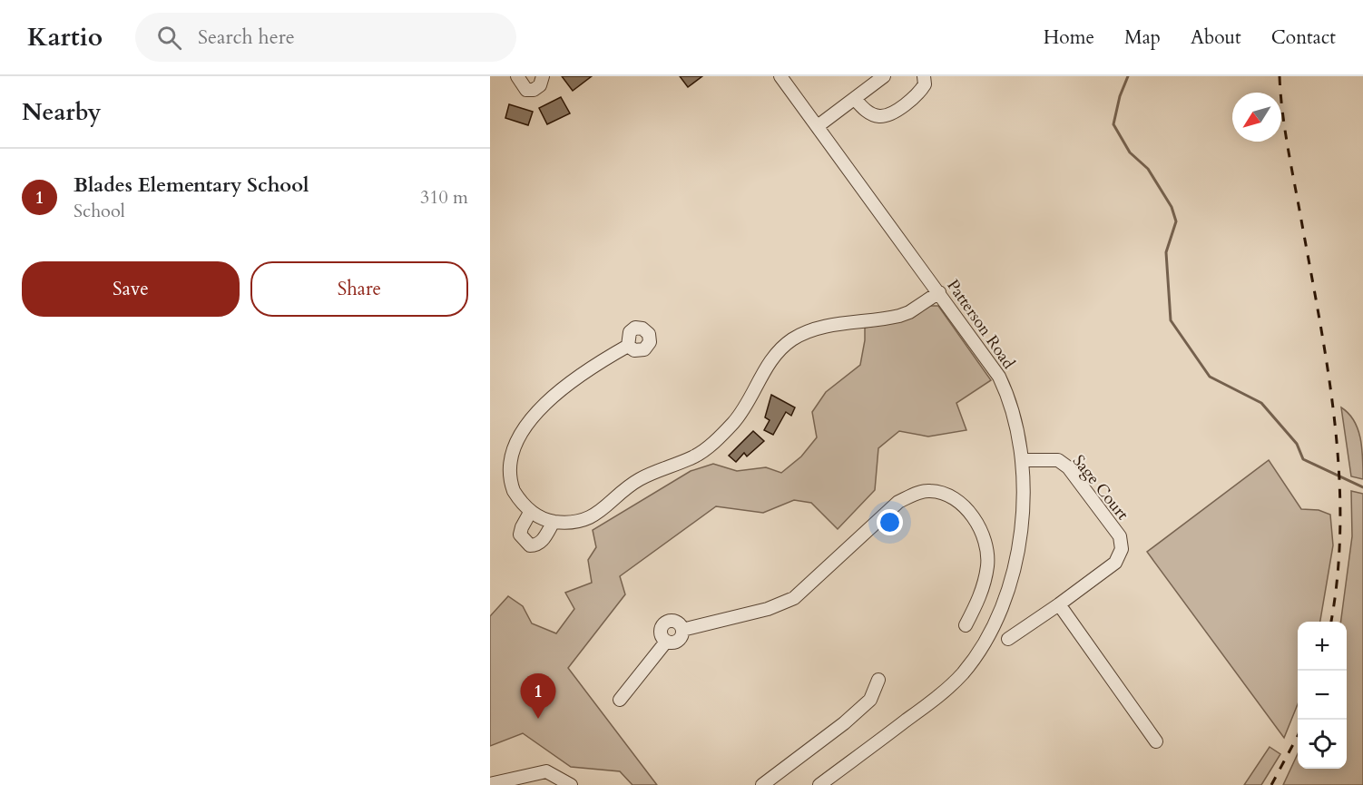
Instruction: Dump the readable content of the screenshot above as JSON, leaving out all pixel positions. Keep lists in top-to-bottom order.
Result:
{
  "streets": {
    "street": ["Patterson Road", "Sage Court"]
  },
  "crossings": [
    ["Patterson Road", "Sage Court"]
  ],
  "north": "bottom left",
  "page": {
    "header": "Kartio",
    "search": "Search here",
    "nav": [
      "Home",
      "Map",
      "About",
      "Contact"
    ],
    "heading": "Nearby",
    "list": [
      {
        "mark": "1",
        "name": "Blades Elementary School",
        "note": "School",
        "value": "310 m"
      }
    ],
    "buttons": ["Save", "Share"],
    "map_buttons": ["+", "−"],
    "pins": "1"
  }
}
